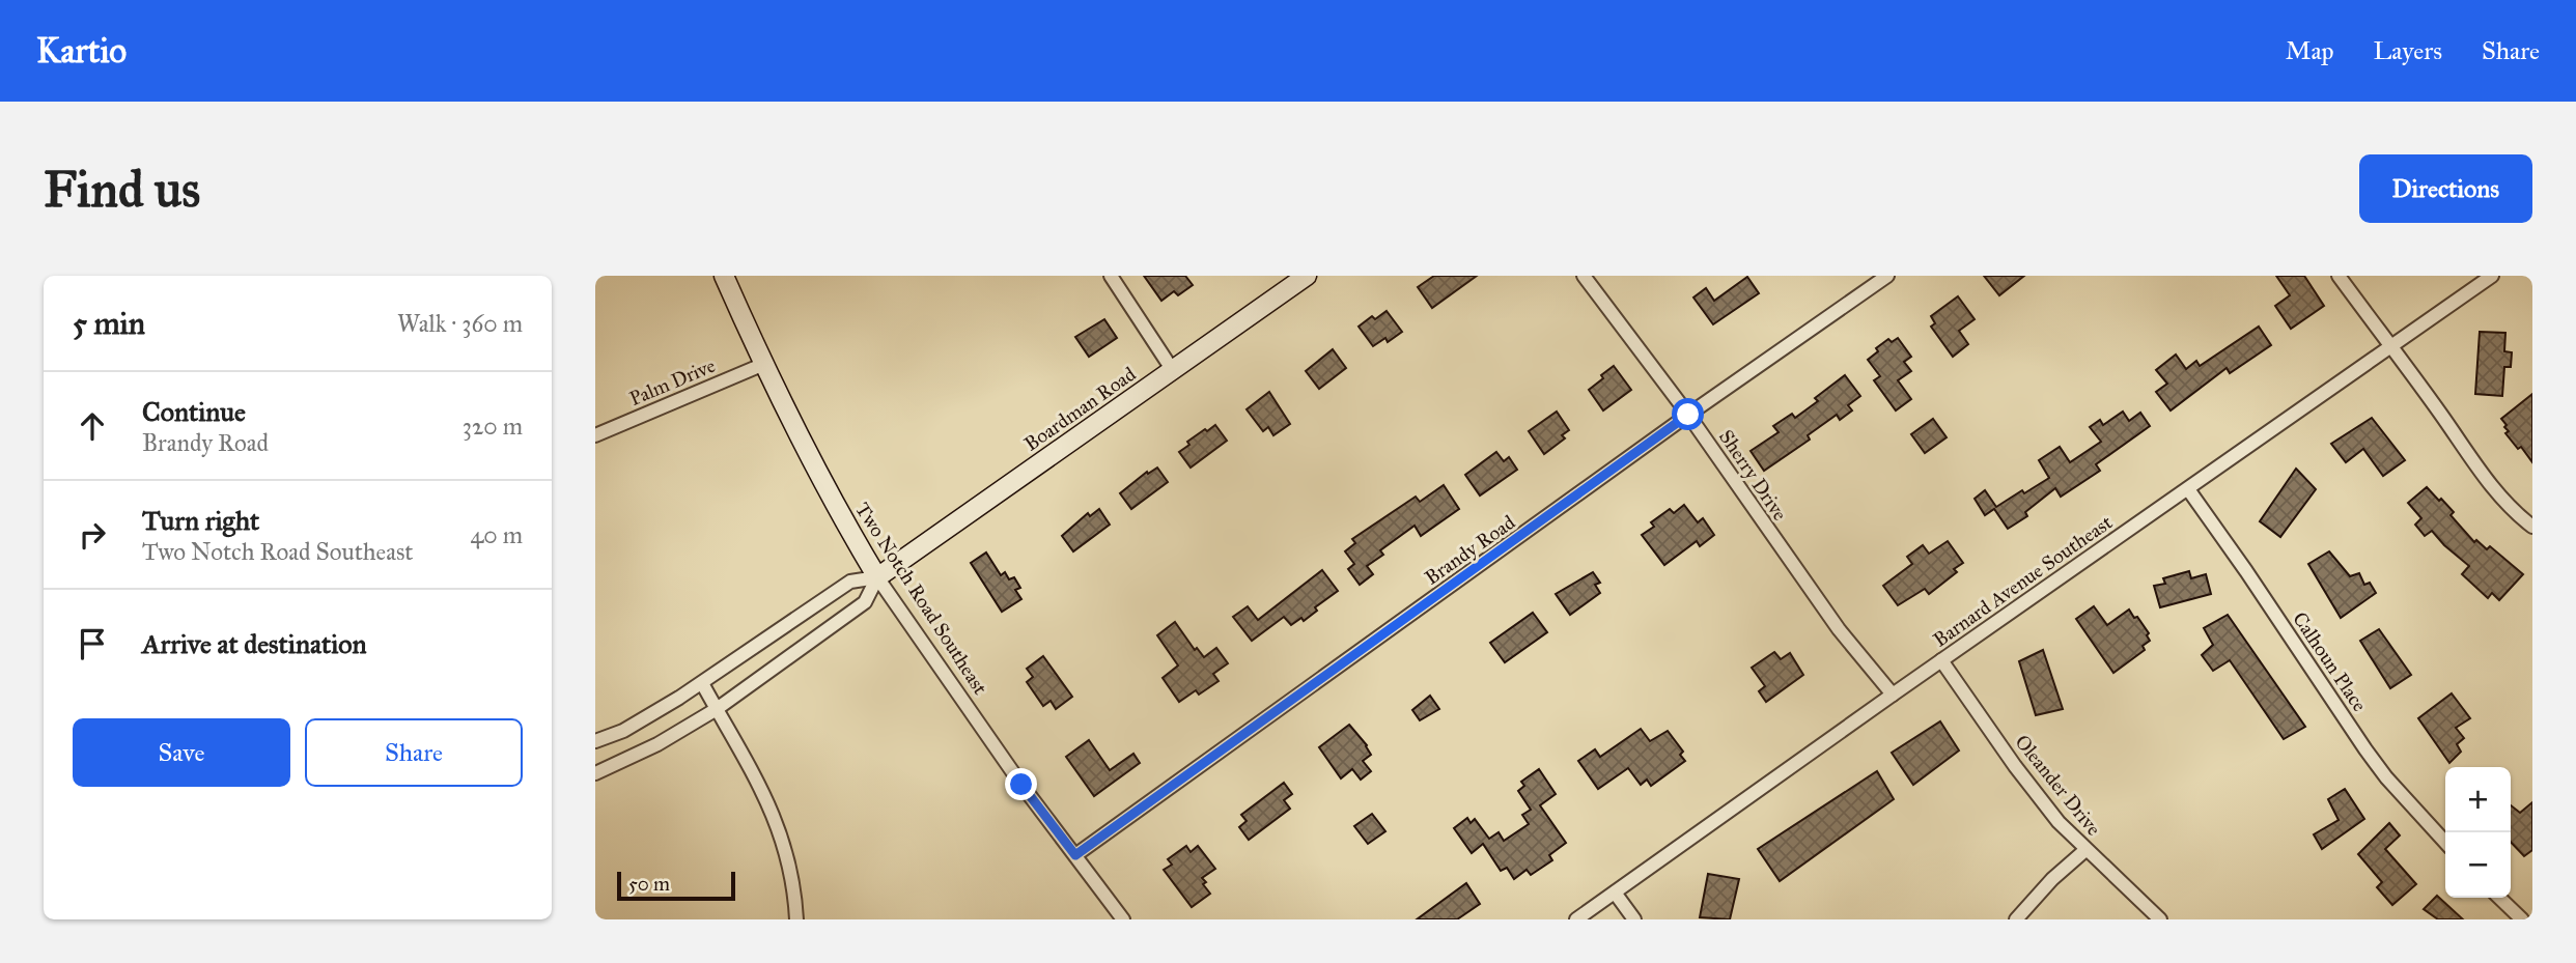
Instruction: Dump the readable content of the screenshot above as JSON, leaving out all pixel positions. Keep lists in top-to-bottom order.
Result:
{
  "streets": {
    "street": [
      "Palm Drive",
      "Boardman Road",
      "Sherry Drive",
      "Brandy Road",
      "Barnard Avenue Southeast",
      "Two Notch Road Southeast",
      "Calhoun Place",
      "Oleander Drive"
    ]
  },
  "crossings": [
    ["Palm Drive", "Two Notch Road Southeast"],
    ["Boardman Road", "Two Notch Road Southeast"],
    ["Sherry Drive", "Brandy Road"],
    ["Sherry Drive", "Barnard Avenue Southeast"],
    ["Brandy Road", "Two Notch Road Southeast"],
    ["Barnard Avenue Southeast", "Calhoun Place"],
    ["Barnard Avenue Southeast", "Oleander Drive"]
  ],
  "scale_bar": "50 m",
  "page": {
    "header": "Kartio",
    "nav": ["Map", "Layers", "Share"],
    "buttons": [
      "Directions",
      ["Save", "Share"]
    ],
    "title": "Find us",
    "heading": ["5 min", "Walk · 360 m"],
    "list": [
      ["Continue", "Brandy Road", "320 m"],
      ["Turn right", "Two Notch Road Southeast", "40 m"],
      "Arrive at destination"
    ],
    "map_buttons": ["+", "−"],
    "scale": "50 m"
  }
}
